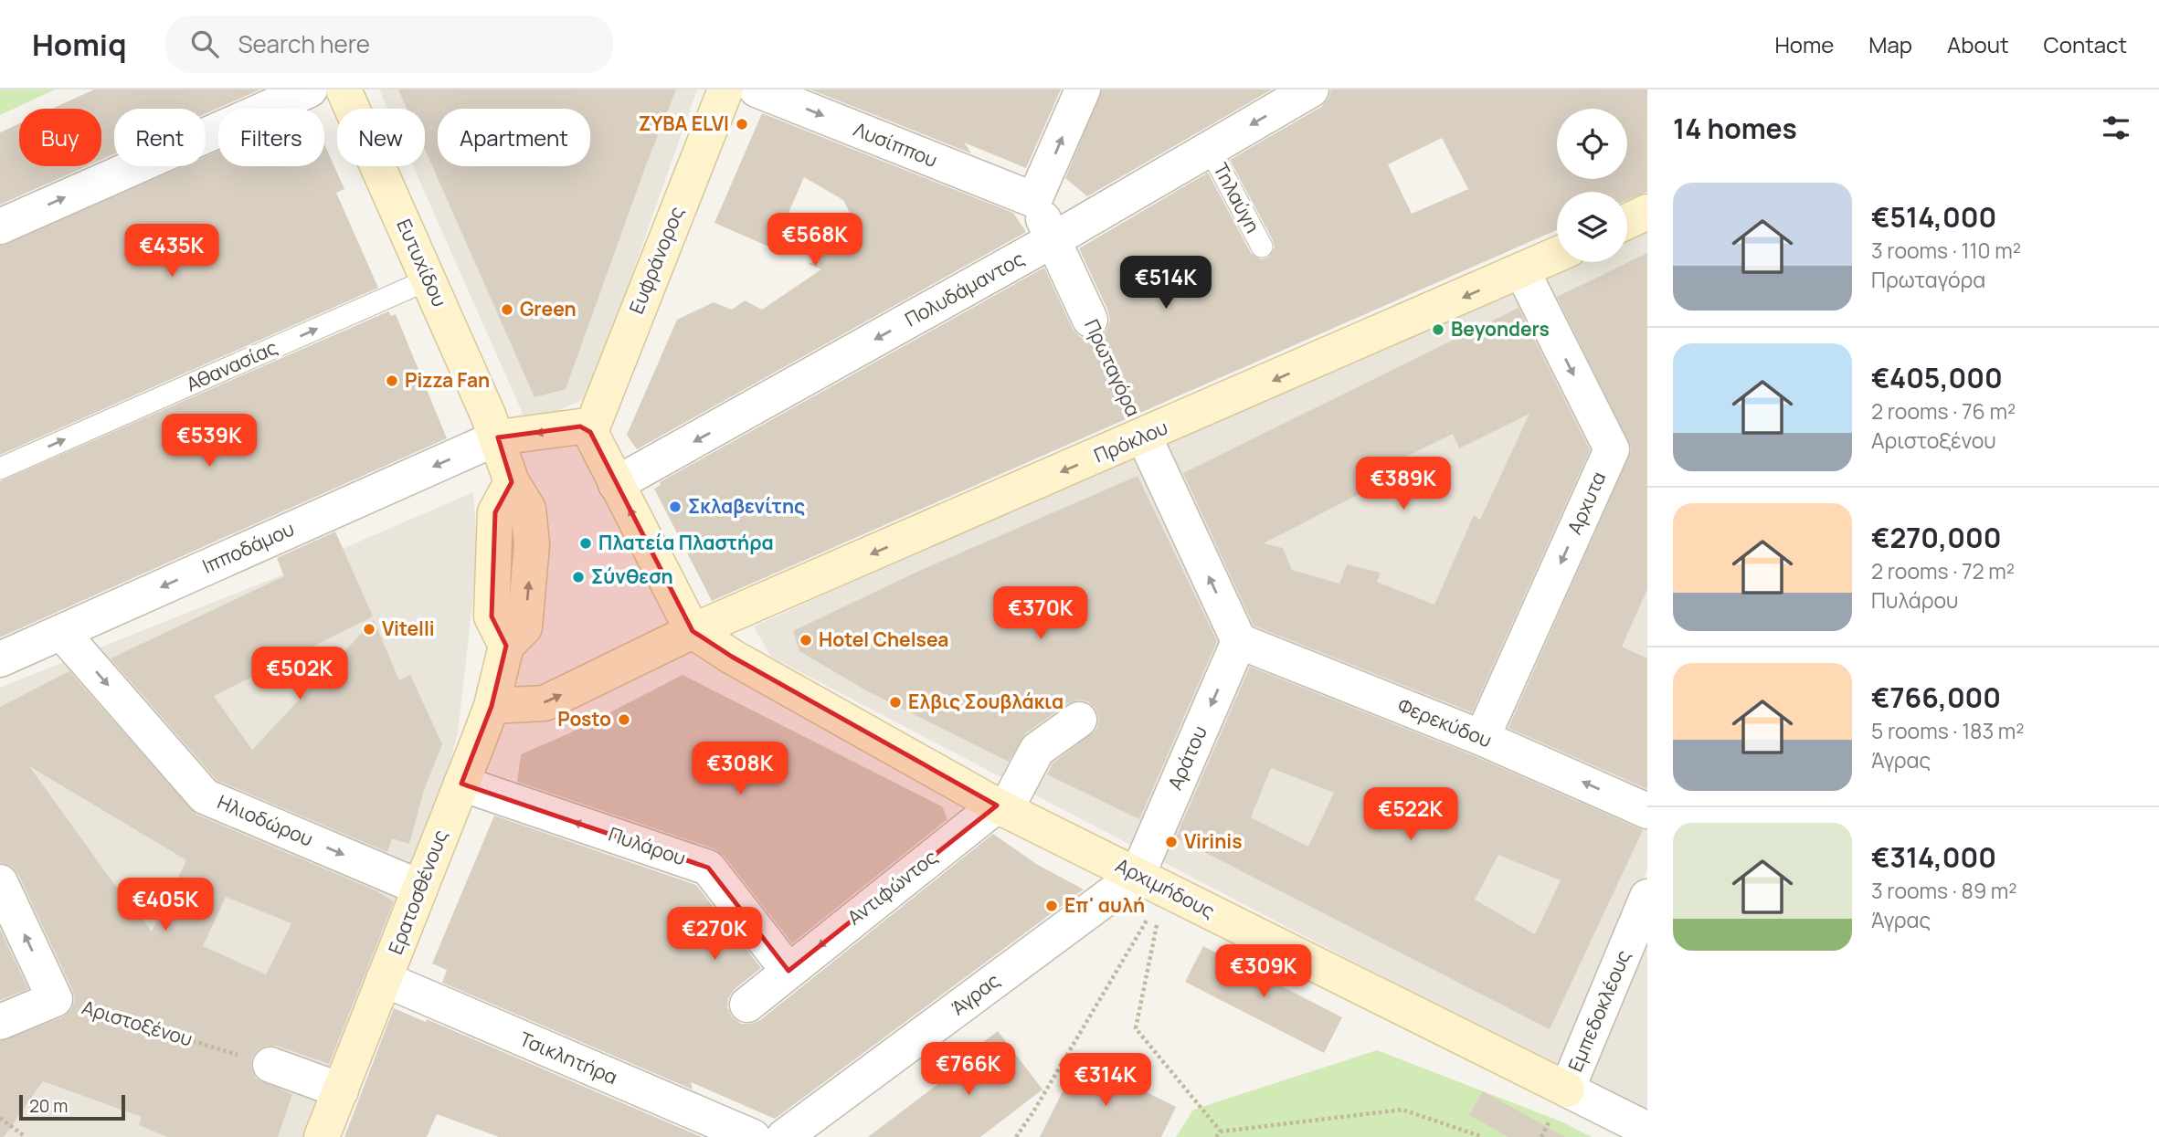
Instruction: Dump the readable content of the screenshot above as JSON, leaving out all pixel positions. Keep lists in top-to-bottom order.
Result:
{
  "streets": {
    "street": [
      "Λυσίππου",
      "Ευφράνορος",
      "Ευτυχίδου",
      "Πολυδάμαντος",
      "Πρωταγόρα",
      "Πρόκλου",
      "Αρχυτα",
      "Ιπποδάμου",
      "Φερεκύδου",
      "Αράτου",
      "Ηλιοδώρου",
      "Πυλάρου",
      "Αντιφώντος",
      "Αρχιμήδους",
      "Ερατοσθένους",
      "Άγρας",
      "Εμπεδοκλέους",
      "Τσικλητήρα"
    ],
    "lane": ["Τηλαύγη", "Αθανασίας"],
    "path": ["Αριστοξένου"]
  },
  "crossings": [
    ["Λυσίππου", "Πρωταγόρα"],
    ["Τηλαύγη", "Πολυδάμαντος"],
    ["Ευτυχίδου", "Αθανασίας"],
    ["Ευτυχίδου", "Ιπποδάμου"],
    ["Ευτυχίδου", "Ερατοσθένους"],
    ["Πολυδάμαντος", "Πρωταγόρα"],
    ["Πρωταγόρα", "Πρόκλου"],
    ["Πρωταγόρα", "Φερεκύδου"],
    ["Πρωταγόρα", "Αράτου"],
    ["Πρόκλου", "Αρχυτα"],
    ["Πρόκλου", "Αρχιμήδους"],
    ["Αρχυτα", "Φερεκύδου"],
    ["Ιπποδάμου", "Ηλιοδώρου"],
    ["Ιπποδάμου", "Ερατοσθένους"],
    ["Φερεκύδου", "Αράτου"],
    ["Αράτου", "Αρχιμήδους"],
    ["Αράτου", "Άγρας"],
    ["Ηλιοδώρου", "Ερατοσθένους"],
    ["Πυλάρου", "Αντιφώντος"],
    ["Πυλάρου", "Ερατοσθένους"],
    ["Αντιφώντος", "Αρχιμήδους"],
    ["Αρχιμήδους", "Άγρας"],
    ["Αρχιμήδους", "Εμπεδοκλέους"],
    ["Ερατοσθένους", "Τσικλητήρα"]
  ],
  "one_way": [
    "Λυσίππου",
    "Πολυδάμαντος",
    "Αθανασίας",
    "Πρωταγόρα",
    "Πρόκλου",
    "Αρχυτα",
    "Ιπποδάμου",
    "Φερεκύδου",
    "Ηλιοδώρου",
    "Πυλάρου",
    "Αντιφώντος"
  ],
  "places": [
    "ΖΥΒΑ ELVI",
    "Green",
    "Beyonders",
    "Pizza Fan",
    "Σκλαβενίτης",
    "Πλατεία Πλαστήρα",
    "Σύνθεση",
    "Vitelli",
    "Hotel Chelsea",
    "Ελβις Σουβλάκια",
    "Posto",
    "Virinis",
    "Επ' αυλή"
  ],
  "scale_bar": "20 m",
  "page": {
    "header": "Homiq",
    "search": "Search here",
    "nav": [
      "Home",
      "Map",
      "About",
      "Contact"
    ],
    "heading": "14 homes",
    "chip": [
      "Buy",
      "Rent",
      "Filters",
      "New",
      "Apartment"
    ],
    "list": [
      {
        "name": "€514,000",
        "note": "3 rooms · 110 m² · Πρωταγόρα"
      },
      {
        "name": "€405,000",
        "note": "2 rooms · 76 m² · Αριστοξένου"
      },
      {
        "name": "€270,000",
        "note": "2 rooms · 72 m² · Πυλάρου"
      },
      {
        "name": "€766,000",
        "note": "5 rooms · 183 m² · Άγρας"
      },
      {
        "name": "€314,000",
        "note": "3 rooms · 89 m² · Άγρας"
      }
    ],
    "price": [
      "€568K",
      "€435K",
      "€514K",
      "€539K",
      "€389K",
      "€370K",
      "€502K",
      "€308K",
      "€522K",
      "€405K",
      "€270K",
      "€309K",
      "€766K",
      "€314K"
    ],
    "scale": "20 m"
  }
}
